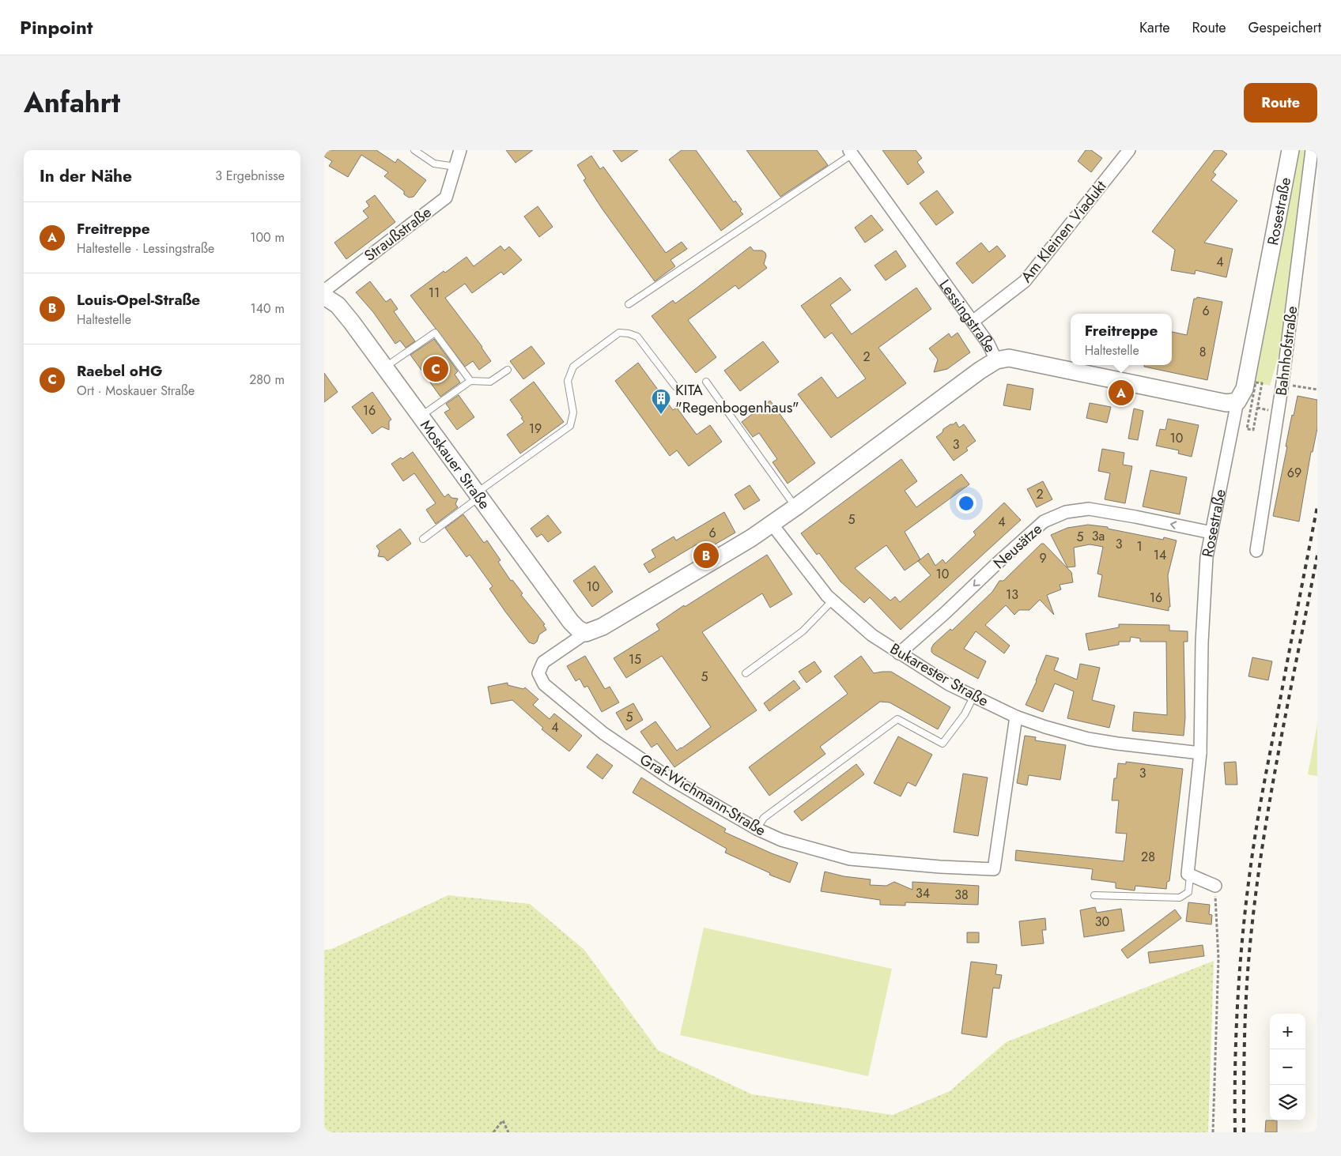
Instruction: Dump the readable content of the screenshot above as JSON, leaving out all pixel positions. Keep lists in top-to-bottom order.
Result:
{
  "streets": {
    "main road": ["Rosestraße", "Lessingstraße", "Moskauer Straße"],
    "street": [
      "Am Kleinen Viadukt",
      "Straußstraße",
      "Bahnhofstraße",
      "Neusätze",
      "Bukarester Straße",
      "Graf-Wichmann-Straße"
    ]
  },
  "crossings": [
    ["Rosestraße", "Lessingstraße"],
    ["Rosestraße", "Neusätze"],
    ["Rosestraße", "Bukarester Straße"],
    ["Am Kleinen Viadukt", "Lessingstraße"],
    ["Moskauer Straße", "Graf-Wichmann-Straße"],
    ["Neusätze", "Bukarester Straße"],
    ["Bukarester Straße", "Graf-Wichmann-Straße"]
  ],
  "one_way": ["Neusätze"],
  "places": {
    "building": ["KITA \"Regenbogenhaus\""]
  },
  "house_numbers": [
    "4",
    "11",
    "6",
    "8",
    "2",
    "16",
    "19",
    "10",
    "3",
    "69",
    "2",
    "5",
    "4",
    "6",
    "3a",
    "5",
    "3",
    "1",
    "14",
    "9",
    "10",
    "10",
    "13",
    "16",
    "15",
    "5",
    "5",
    "4",
    "3",
    "28",
    "34",
    "38",
    "30"
  ],
  "page": {
    "header": "Pinpoint",
    "nav": ["Karte", "Route", "Gespeichert"],
    "title": "Anfahrt",
    "buttons": "Route",
    "heading": ["In der Nähe", "3 Ergebnisse"],
    "list": [
      {
        "mark": "A",
        "name": "Freitreppe",
        "note": "Haltestelle · Lessingstraße",
        "value": "100 m"
      },
      {
        "mark": "B",
        "name": "Louis-Opel-Straße",
        "note": "Haltestelle",
        "value": "140 m"
      },
      {
        "mark": "C",
        "name": "Raebel oHG",
        "note": "Ort · Moskauer Straße",
        "value": "280 m"
      }
    ],
    "popup": ["Freitreppe", "Haltestelle"],
    "pins": ["C", "A", "B"],
    "map_buttons": ["+", "−"]
  }
}
